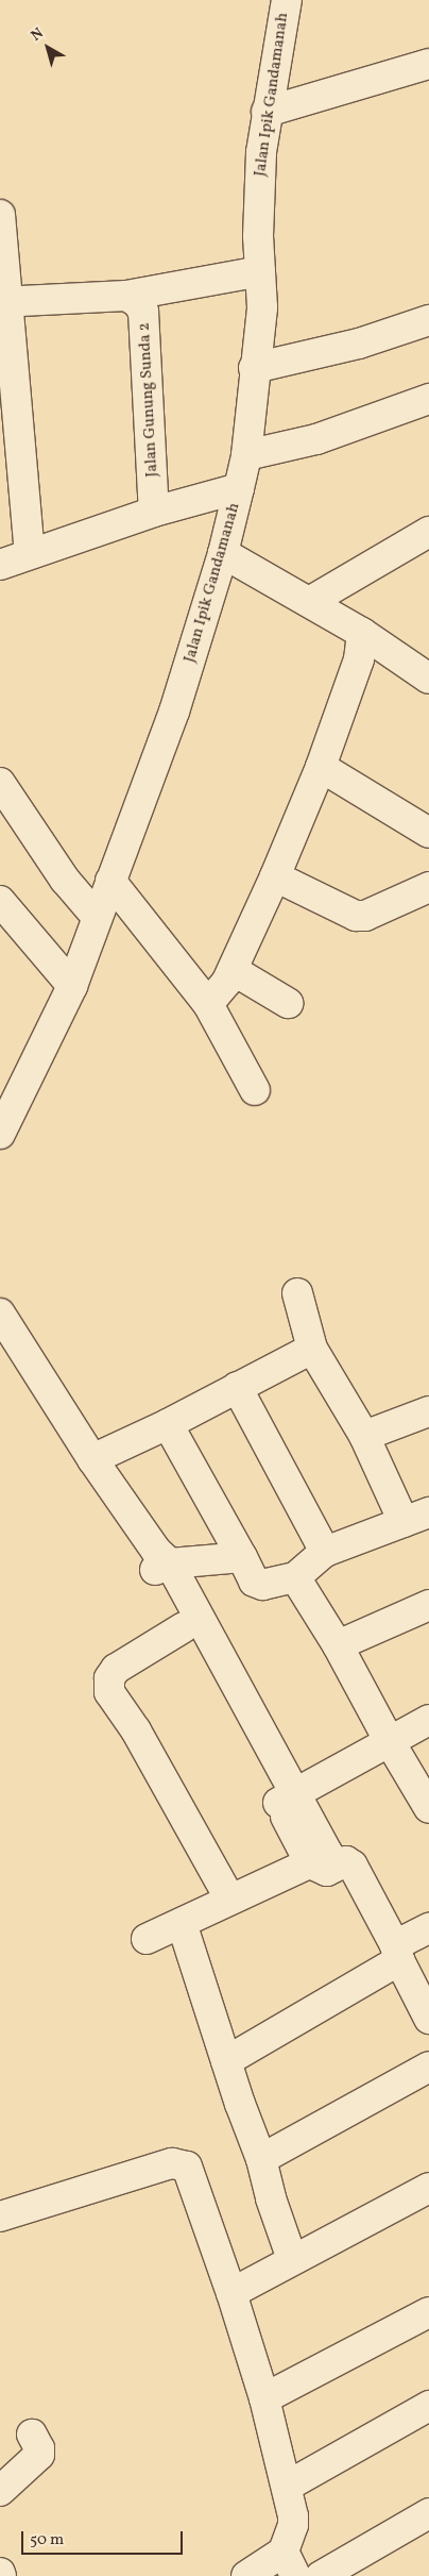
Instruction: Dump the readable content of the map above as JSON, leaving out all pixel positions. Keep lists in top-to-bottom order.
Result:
{
  "streets": {
    "street": ["Jalan Ipik Gandamanah", "Jalan Gunung Sunda 2"]
  },
  "scale_bar": "50 m",
  "north": "top left"
}
